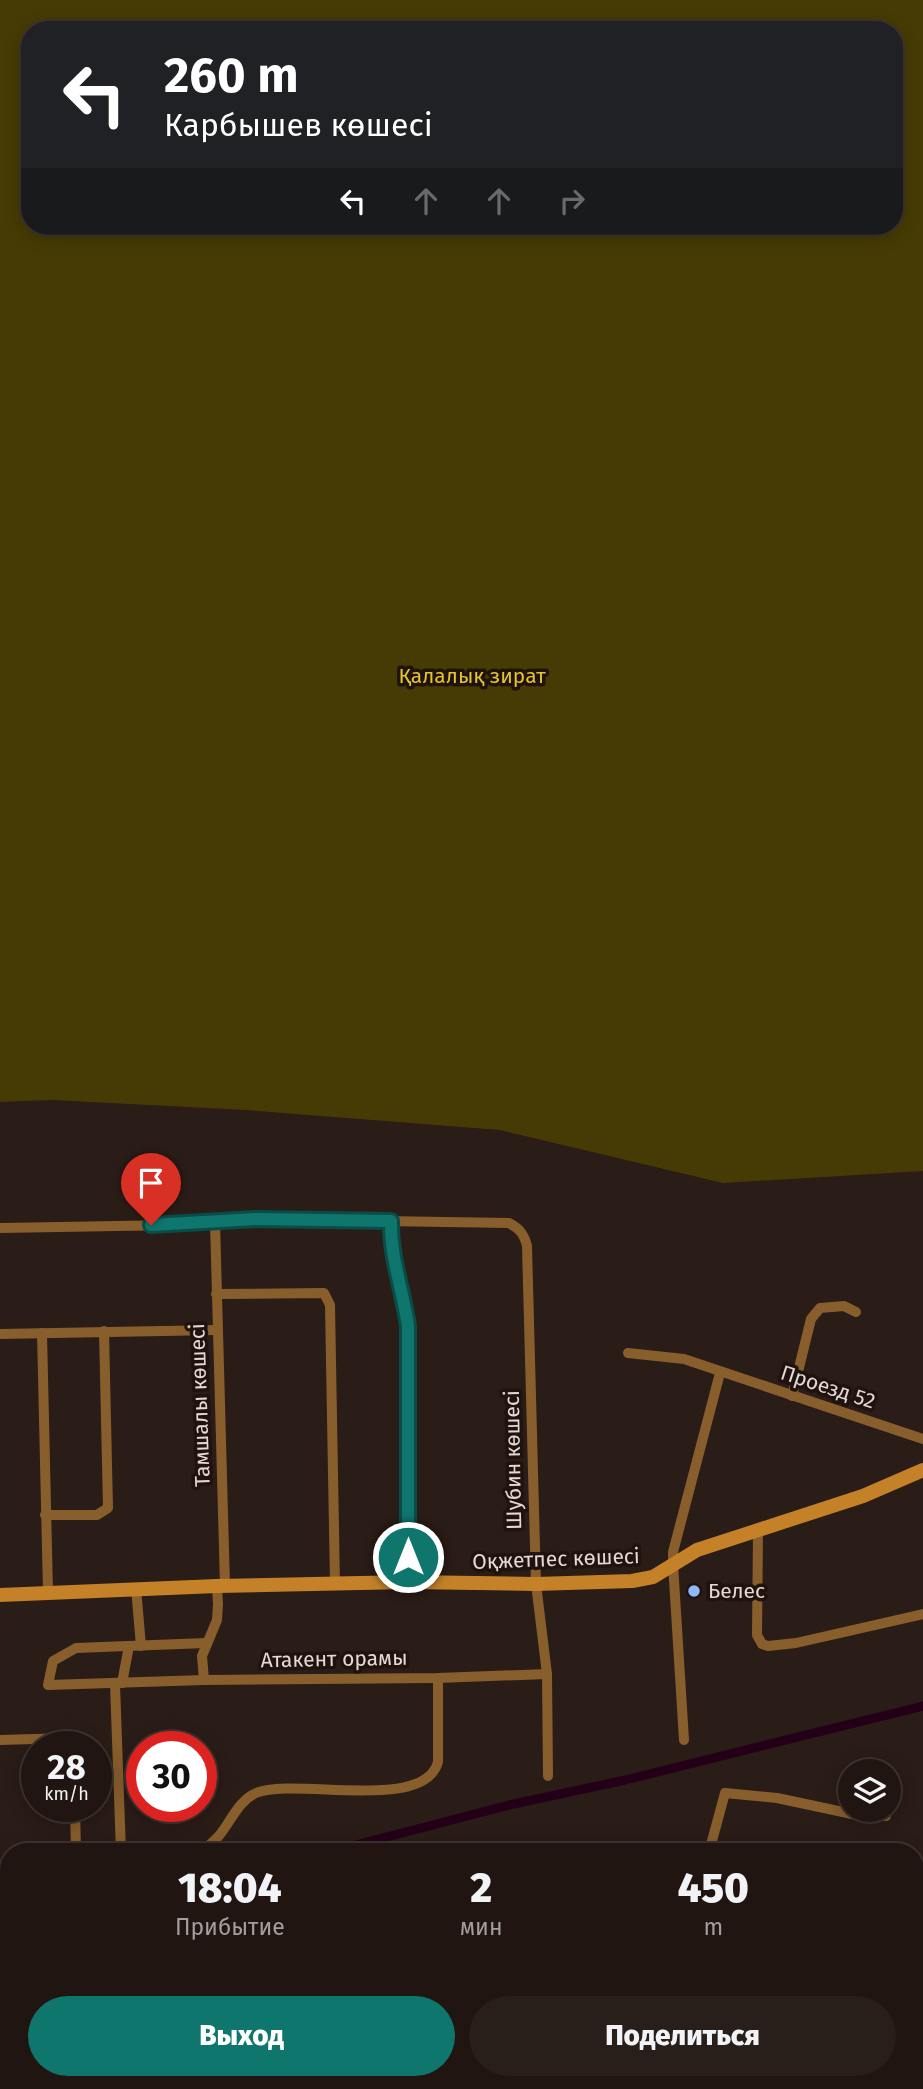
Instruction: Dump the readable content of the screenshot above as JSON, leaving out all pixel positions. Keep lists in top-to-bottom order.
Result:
{
  "streets": {
    "street": [
      "Проезд 52",
      "Тамшалы көшесі",
      "Шубин көшесі",
      "Оқжетпес көшесі",
      "Атакент орамы"
    ]
  },
  "crossings": [
    ["Тамшалы көшесі", "Оқжетпес көшесі"],
    ["Тамшалы көшесі", "Атакент орамы"],
    ["Шубин көшесі", "Оқжетпес көшесі"],
    ["Шубин көшесі", "Атакент орамы"]
  ],
  "parks": ["Қалалық зират"],
  "places": ["Белес"],
  "page": {
    "turn": ["260 m", "Карбышев көшесі"],
    "speed": "28 km/h",
    "limit": "30",
    "eta": [
      "18:04",
      "Прибытие",
      "2",
      "мин",
      "450",
      "m"
    ],
    "buttons": ["Выход", "Поделиться"]
  }
}
